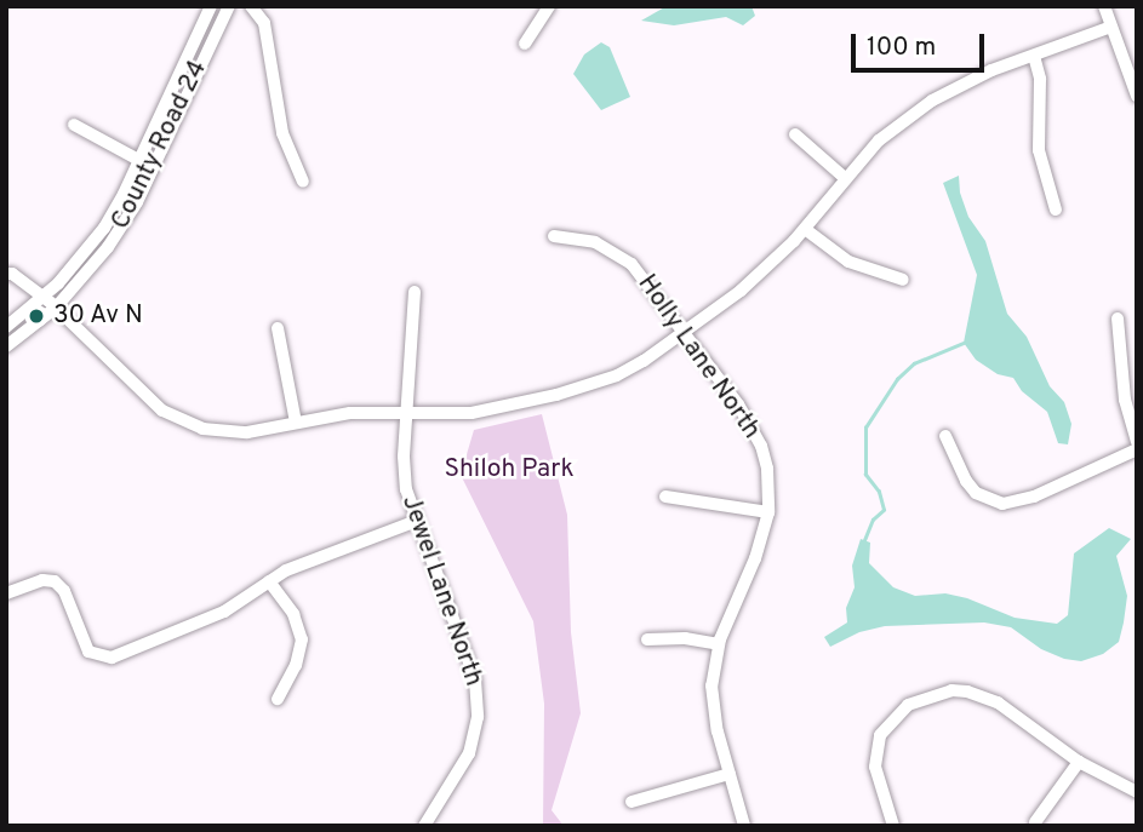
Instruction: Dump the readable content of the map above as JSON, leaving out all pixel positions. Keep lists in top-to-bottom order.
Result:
{
  "streets": {
    "street": ["County Road 24", "Holly Lane North", "Jewel Lane North"]
  },
  "parks": ["Shiloh Park"],
  "places": ["30 Av N"],
  "scale_bar": "100 m"
}
